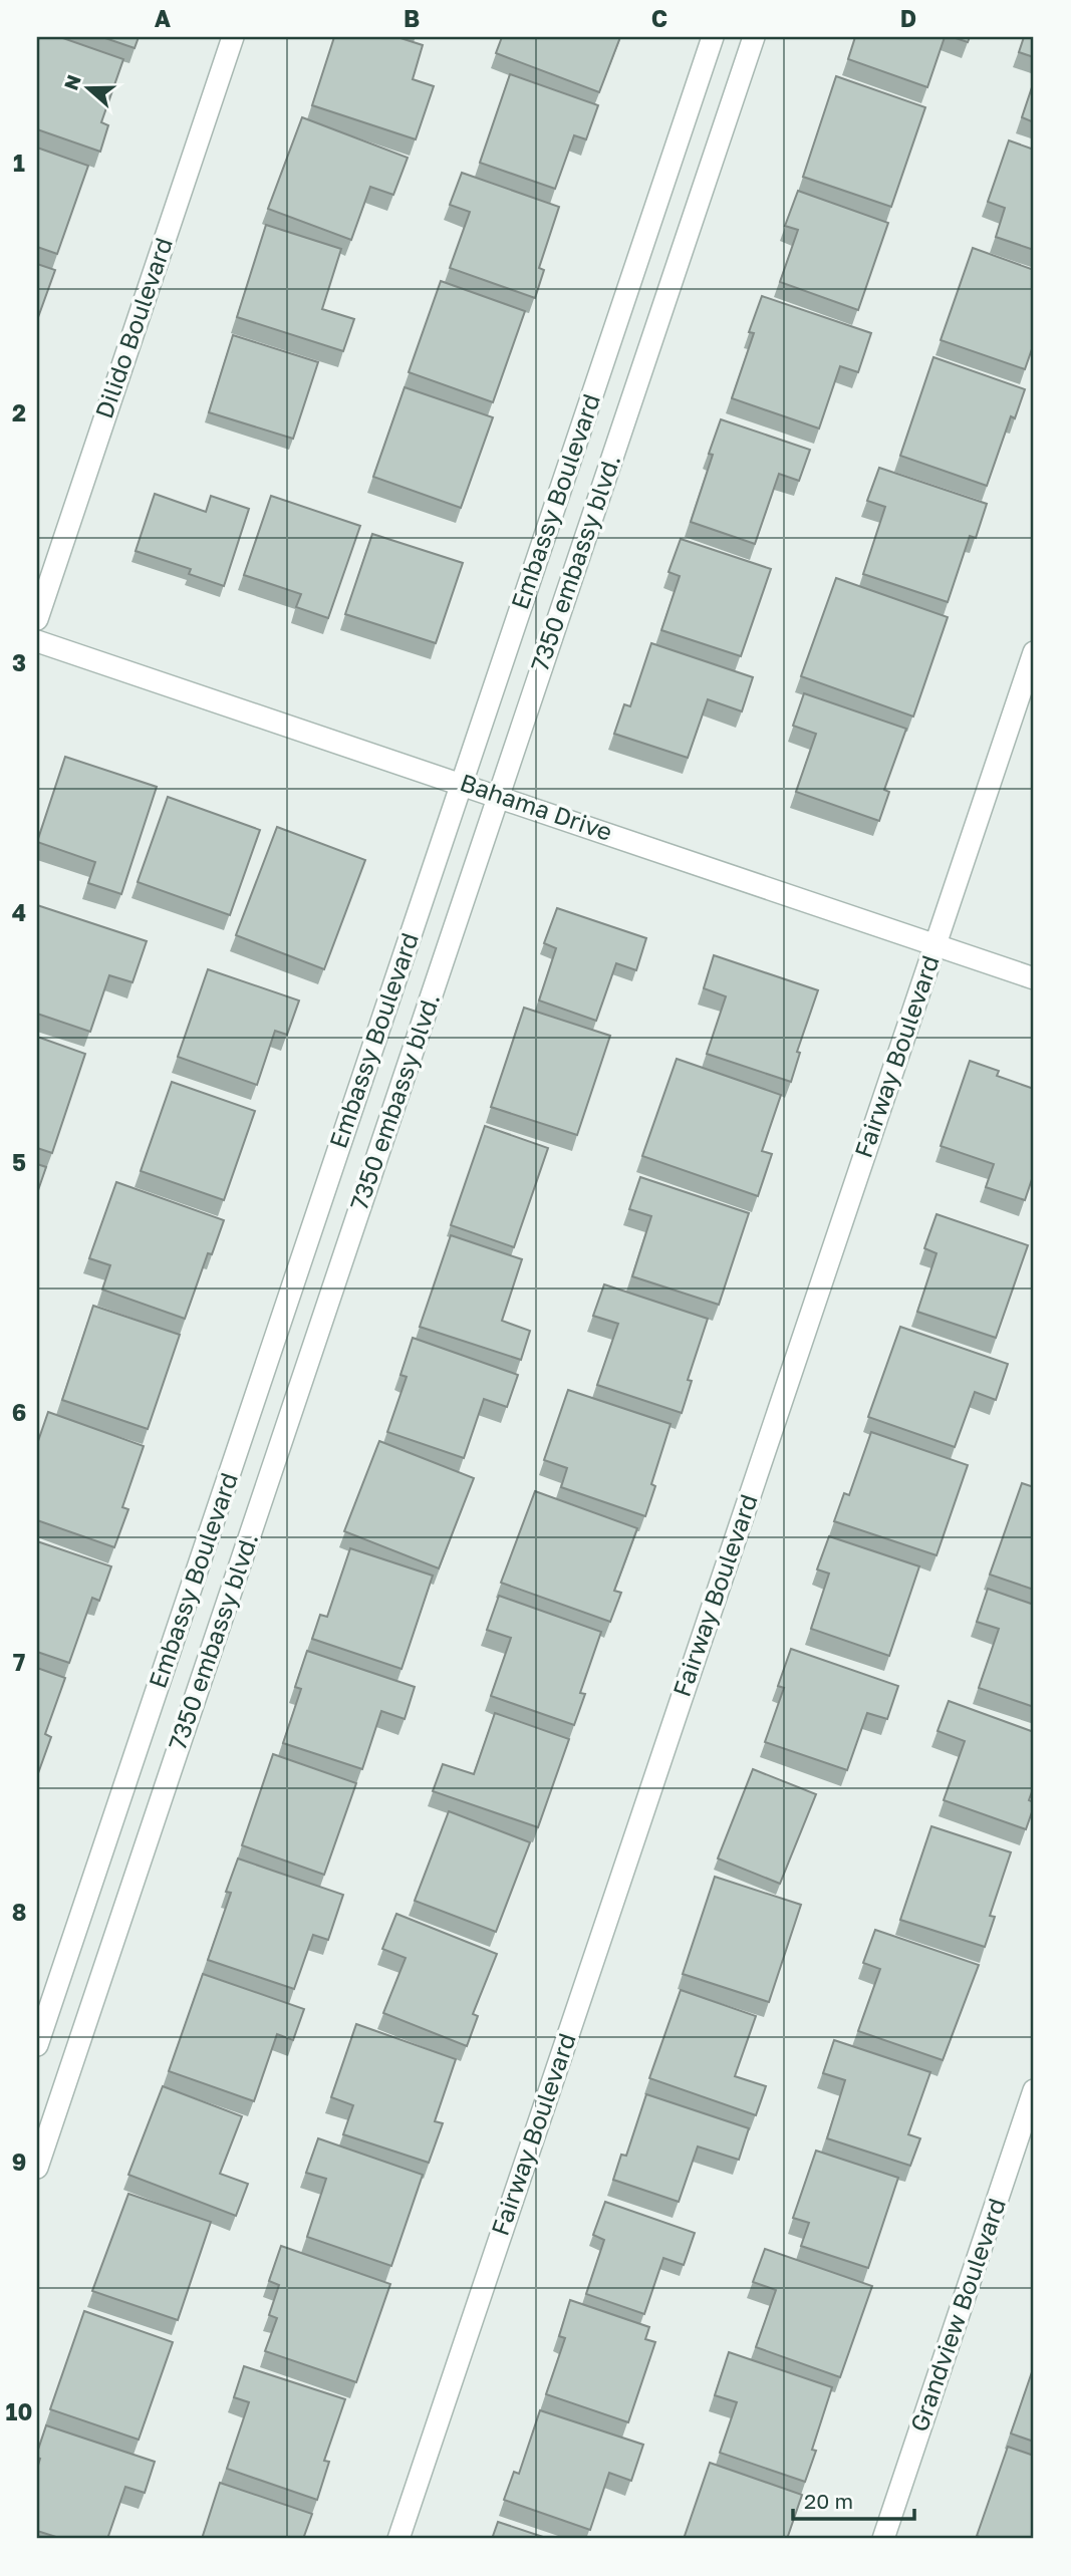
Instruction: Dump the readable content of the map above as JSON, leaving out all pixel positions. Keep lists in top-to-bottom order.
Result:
{
  "streets": {
    "street": [
      "Dilido Boulevard",
      "Embassy Boulevard",
      "7350 embassy blvd.",
      "Bahama Drive",
      "Fairway Boulevard",
      "Grandview Boulevard"
    ]
  },
  "crossings": [
    ["Embassy Boulevard", "Bahama Drive"],
    ["7350 embassy blvd.", "Bahama Drive"],
    ["Bahama Drive", "Fairway Boulevard"]
  ],
  "scale_bar": "20 m",
  "north": "left",
  "grid": {
    "columns": [
      "A",
      "B",
      "C",
      "D"
    ],
    "rows": [
      "1",
      "2",
      "3",
      "4",
      "5",
      "6",
      "7",
      "8",
      "9",
      "10"
    ]
  }
}
